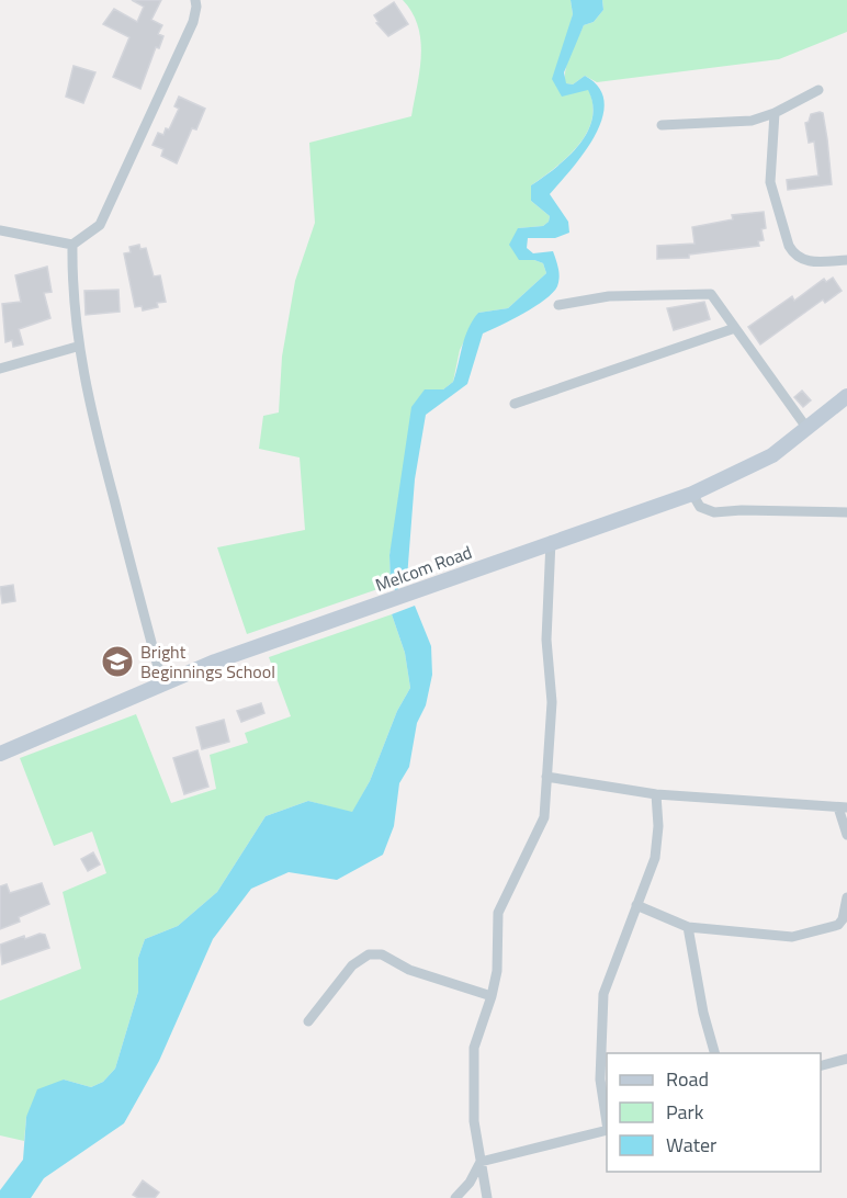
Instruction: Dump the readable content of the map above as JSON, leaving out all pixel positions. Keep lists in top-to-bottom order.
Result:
{
  "streets": {
    "main road": ["Melcom Road"]
  },
  "places": {
    "school or university": ["Bright Beginnings School"]
  },
  "legend": ["Road", "Park", "Water"]
}
